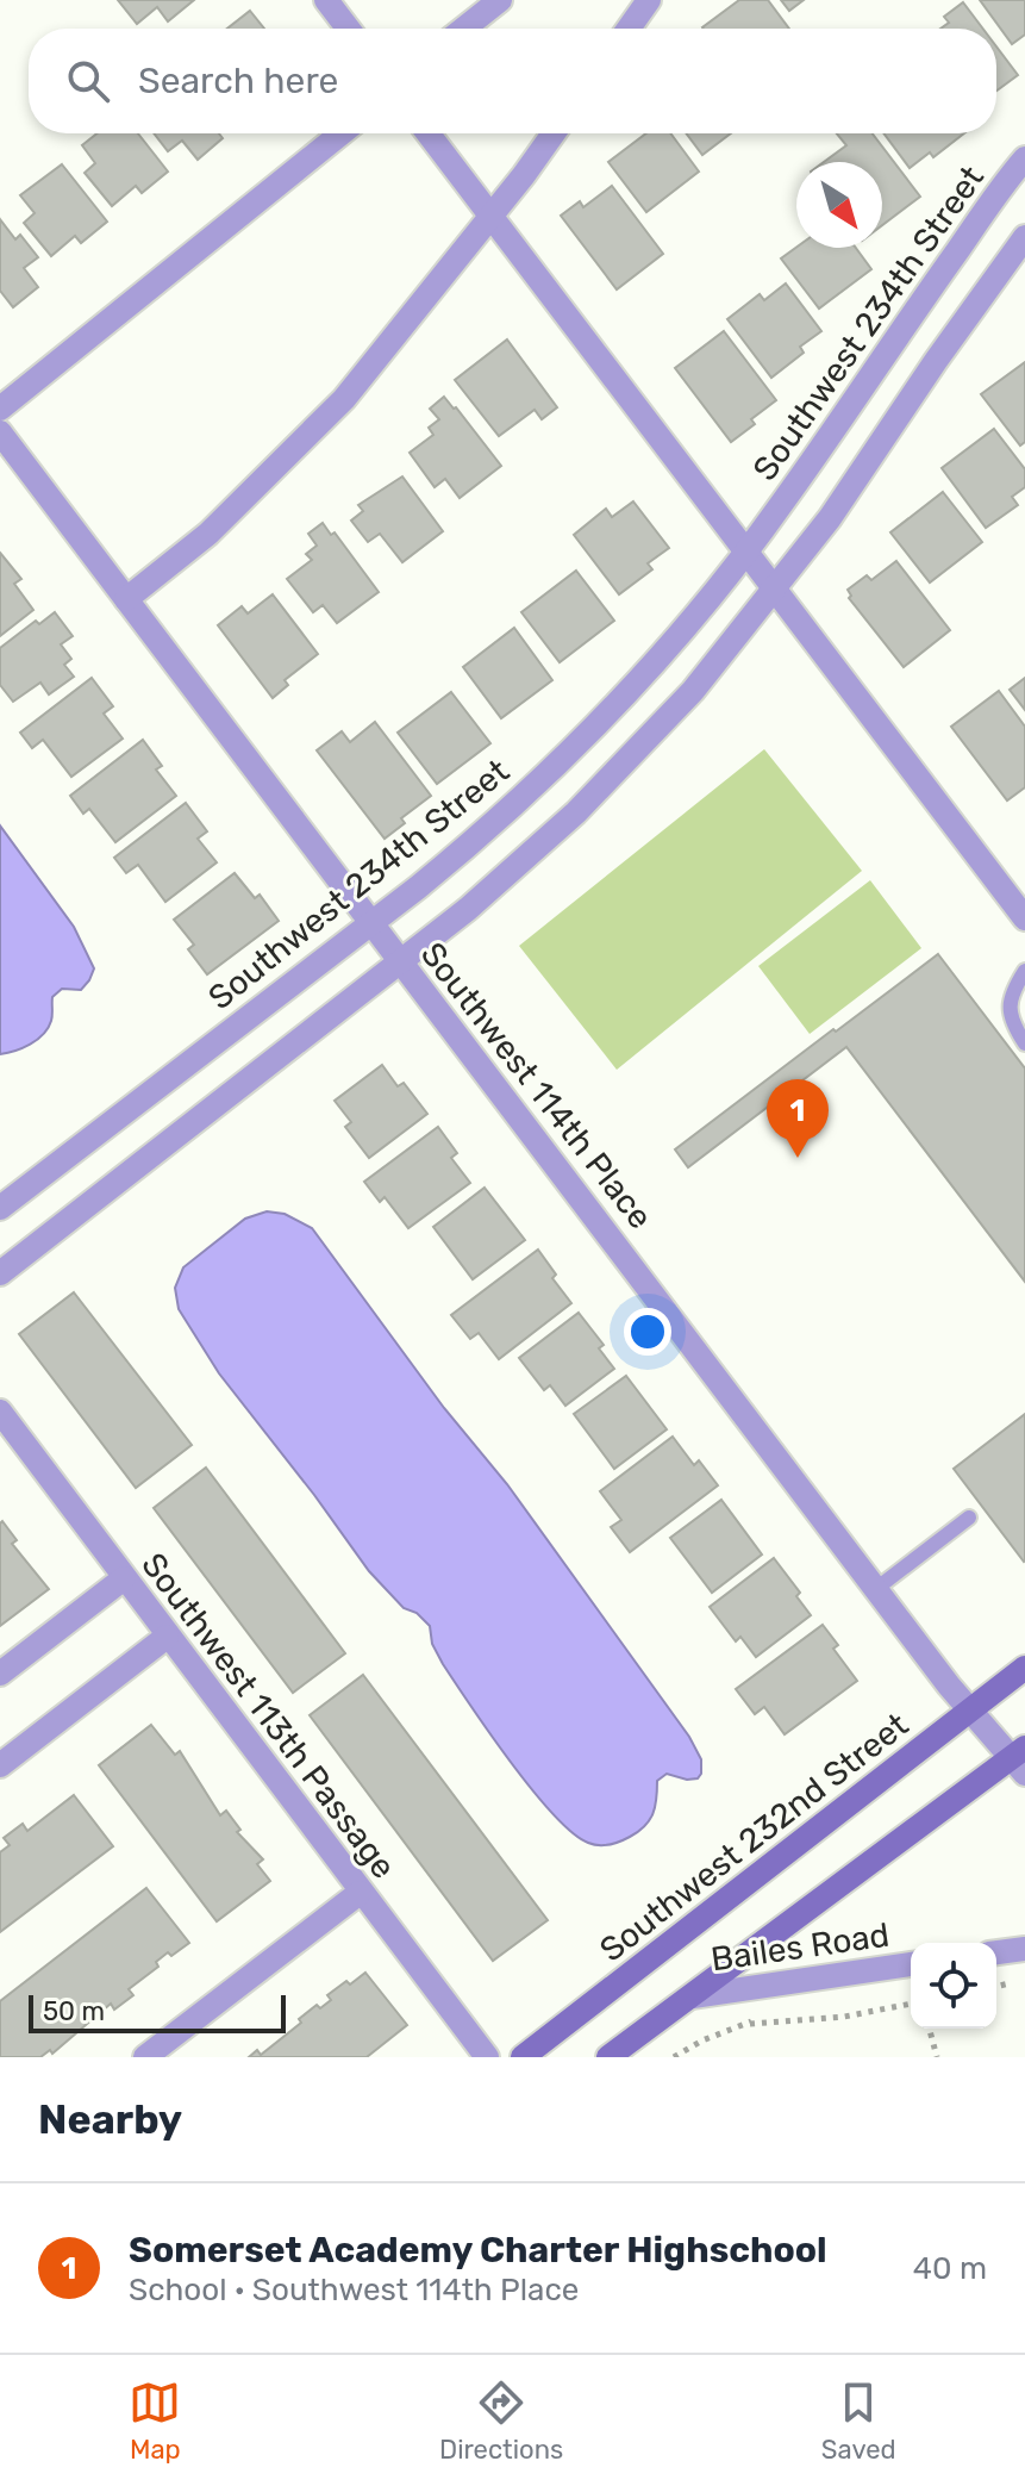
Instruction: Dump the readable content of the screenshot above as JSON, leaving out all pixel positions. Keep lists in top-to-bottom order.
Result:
{
  "streets": {
    "street": [
      "Southwest 234th Street",
      "Southwest 114th Place",
      "Southwest 113th Passage",
      "Southwest 232nd Street",
      "Bailes Road"
    ]
  },
  "crossings": [
    ["Southwest 234th Street", "Southwest 114th Place"],
    ["Southwest 114th Place", "Southwest 232nd Street"]
  ],
  "scale_bar": "50 m",
  "north": "bottom right",
  "page": {
    "search": "Search here",
    "pins": "1",
    "scale": "50 m",
    "heading": "Nearby",
    "list": [
      {
        "mark": "1",
        "name": "Somerset Academy Charter Highschool",
        "note": "School · Southwest 114th Place",
        "value": "40 m"
      }
    ],
    "nav": ["Map", "Directions", "Saved"]
  }
}
